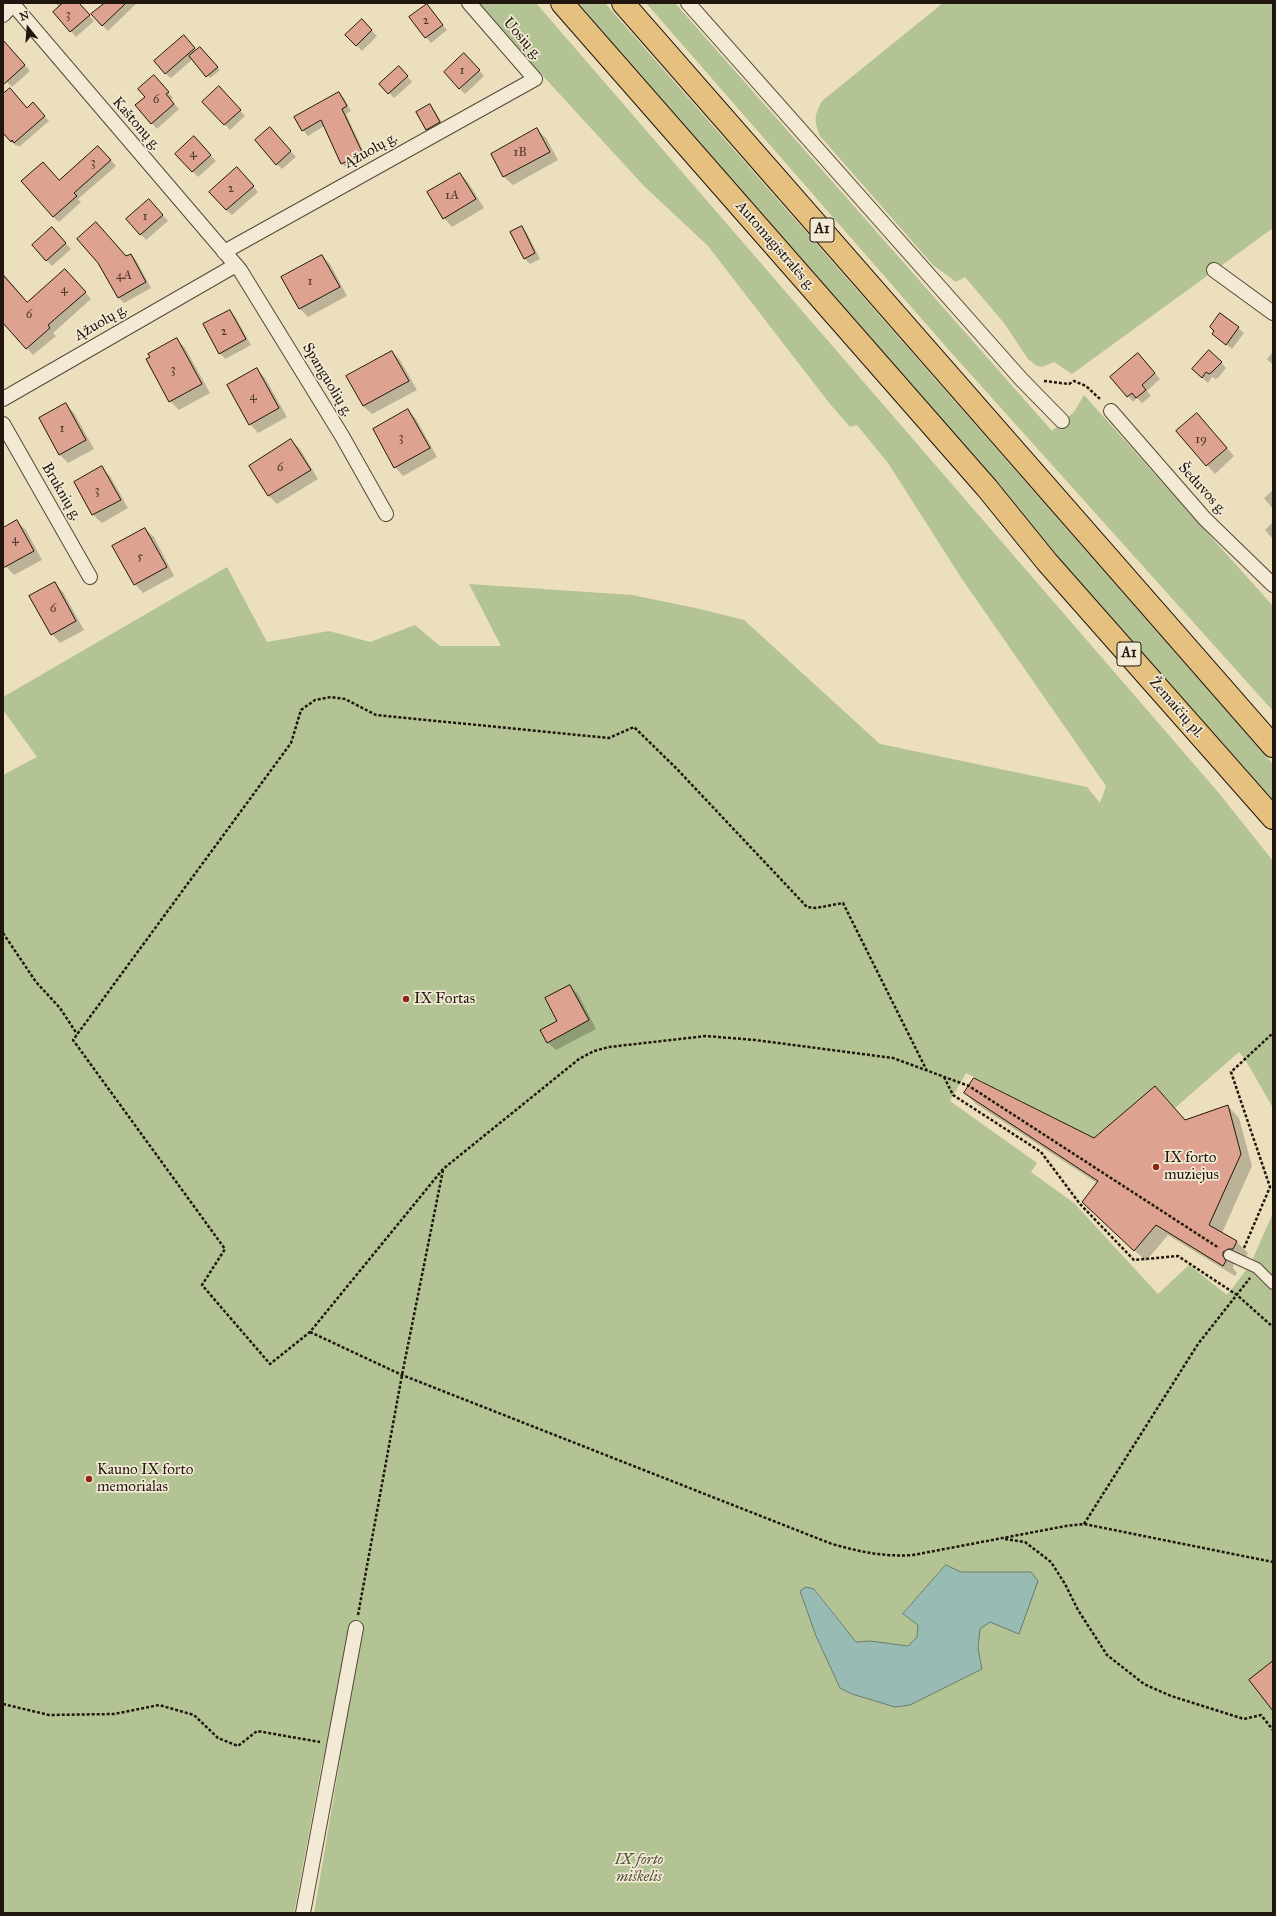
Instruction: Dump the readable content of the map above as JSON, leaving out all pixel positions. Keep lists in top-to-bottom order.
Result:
{
  "streets": {
    "highway": ["A1", "Automagistralės g.", "Žemaičių pl."],
    "street": [
      "Uosių g.",
      "Kaštonų g.",
      "Ąžuolų g.",
      "Spanguolių g.",
      "Šeduvos g.",
      "Bruknių g."
    ]
  },
  "crossings": [
    ["Uosių g.", "Ąžuolų g."],
    ["Kaštonų g.", "Ąžuolų g."],
    ["Kaštonų g.", "Spanguolių g."],
    ["Ąžuolų g.", "Spanguolių g."],
    ["Automagistralės g.", "Žemaičių pl."]
  ],
  "parks": ["IX forto miškelis"],
  "places": ["IX Fortas", "IX forto muziejus", "Kauno IX forto memorialas"],
  "house_numbers": [
    "3",
    "2",
    "1",
    "6",
    "1B",
    "4",
    "3",
    "2",
    "1A",
    "1",
    "4A",
    "1",
    "4",
    "6",
    "2",
    "3",
    "4",
    "1",
    "3",
    "19",
    "6",
    "3",
    "4",
    "5",
    "6"
  ],
  "north": "top"
}
